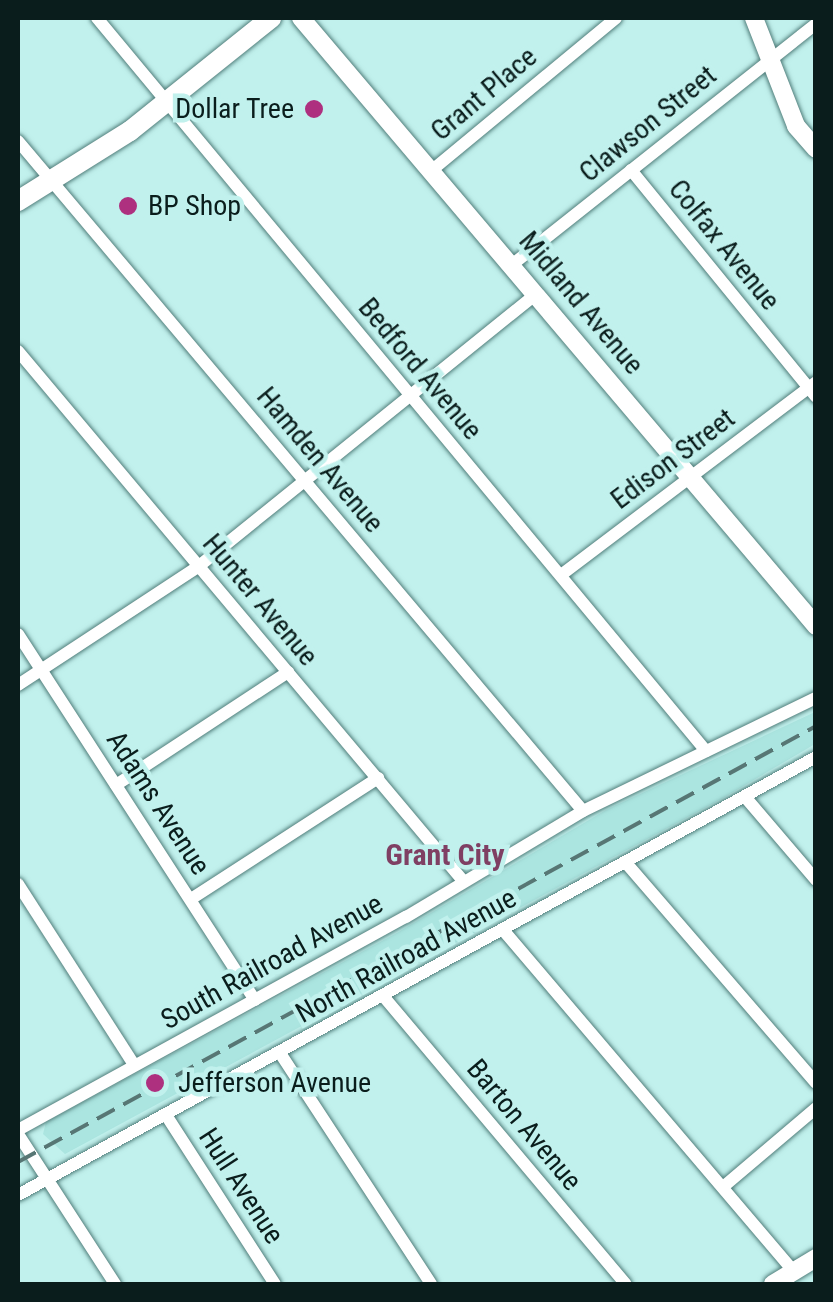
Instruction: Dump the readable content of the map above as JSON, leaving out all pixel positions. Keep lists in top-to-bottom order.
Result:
{
  "streets": {
    "street": [
      "Grant Place",
      "Clawson Street",
      "Colfax Avenue",
      "Midland Avenue",
      "Bedford Avenue",
      "Edison Street",
      "Hamden Avenue",
      "Hunter Avenue",
      "Adams Avenue",
      "North Railroad Avenue",
      "South Railroad Avenue",
      "Barton Avenue",
      "Hull Avenue"
    ]
  },
  "crossings": [
    ["Grant Place", "Midland Avenue"],
    ["Clawson Street", "Colfax Avenue"],
    ["Clawson Street", "Midland Avenue"],
    ["Colfax Avenue", "Edison Street"],
    ["Midland Avenue", "Edison Street"],
    ["Bedford Avenue", "Edison Street"],
    ["Bedford Avenue", "South Railroad Avenue"],
    ["Hamden Avenue", "South Railroad Avenue"],
    ["Hunter Avenue", "South Railroad Avenue"],
    ["Adams Avenue", "South Railroad Avenue"],
    ["North Railroad Avenue", "Barton Avenue"],
    ["North Railroad Avenue", "Hull Avenue"]
  ],
  "districts": ["Grant City"],
  "places": ["Dollar Tree", "BP Shop", "Jefferson Avenue"]
}
